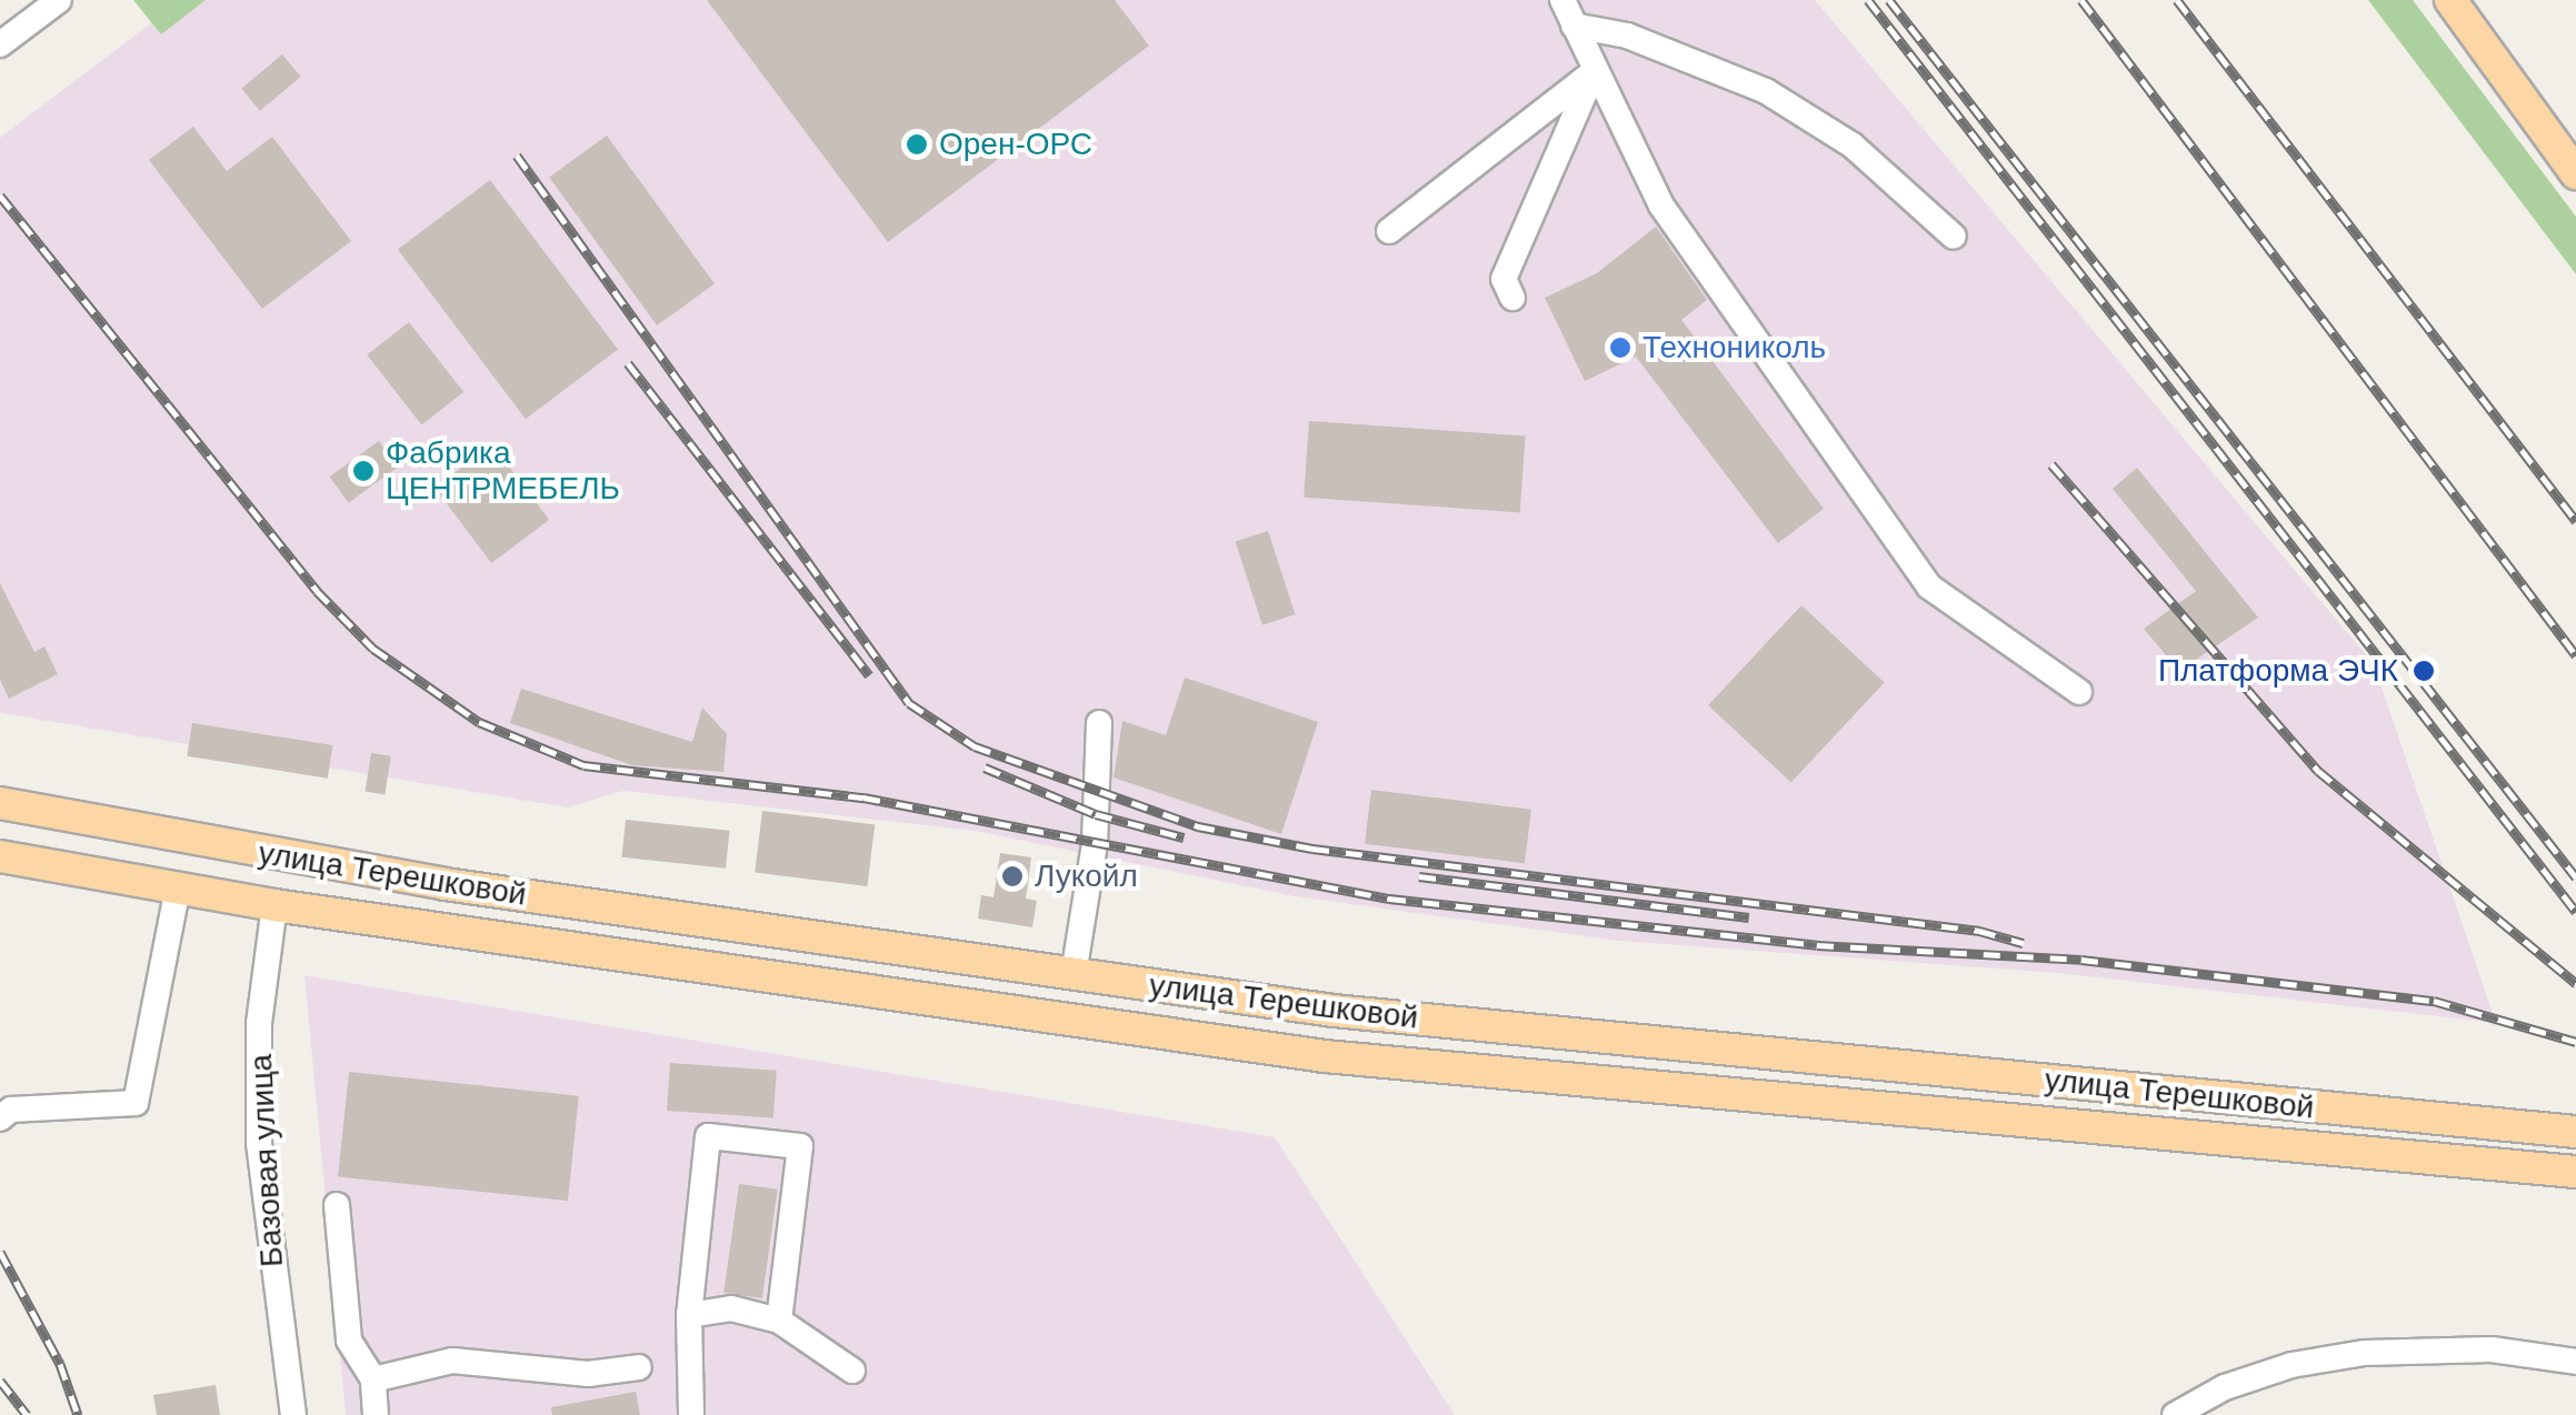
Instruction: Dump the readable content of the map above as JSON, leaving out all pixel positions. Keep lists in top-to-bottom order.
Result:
{
  "streets": {
    "main road": ["улица Терешковой"],
    "street": ["Базовая улица"]
  },
  "crossings": [
    ["улица Терешковой", "Базовая улица"]
  ],
  "places": [
    "Орен-ОРС",
    "Технониколь",
    "Фабрика ЦЕНТРМЕБЕЛЬ",
    "Платформа ЭЧК",
    "Лукойл"
  ]
}
